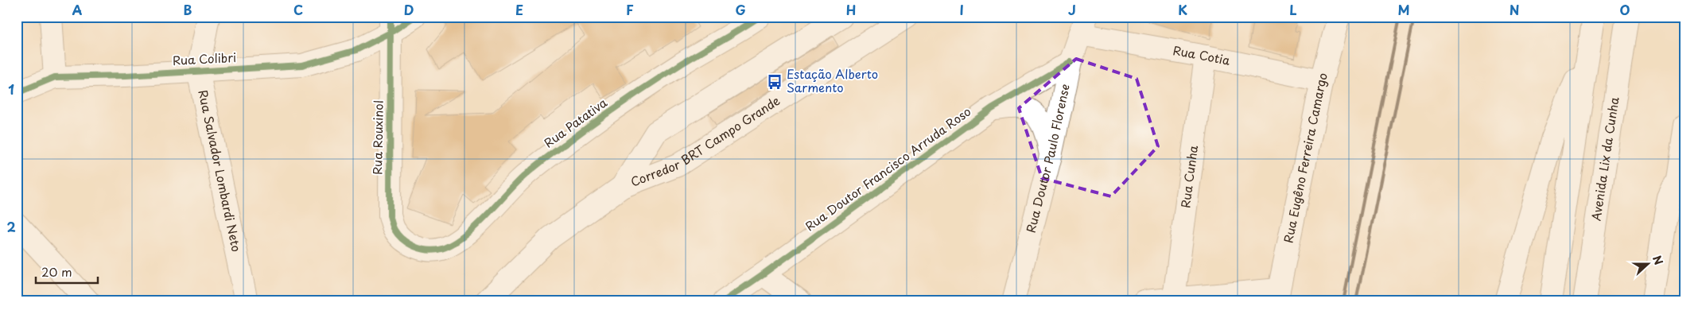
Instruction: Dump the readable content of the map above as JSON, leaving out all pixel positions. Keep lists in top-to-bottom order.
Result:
{
  "streets": {
    "main road": [
      "Rua Cotia",
      "Rua Colibri",
      "Rua Patativa",
      "Rua Rouxinol",
      "Corredor BRT Campo Grande",
      "Rua Doutor Paulo Florense",
      "Rua Eugêno Ferreira Camargo",
      "Avenida Lix da Cunha",
      "Rua Doutor Francisco Arruda Roso",
      "Rua Salvador Lombardi Neto",
      "Rua Cunha"
    ]
  },
  "crossings": [
    ["Rua Cotia", "Rua Doutor Paulo Florense"],
    ["Rua Cotia", "Rua Eugêno Ferreira Camargo"],
    ["Rua Cotia", "Rua Cunha"],
    ["Rua Colibri", "Rua Rouxinol"],
    ["Rua Colibri", "Rua Salvador Lombardi Neto"],
    ["Rua Patativa", "Rua Rouxinol"],
    ["Rua Doutor Paulo Florense", "Rua Doutor Francisco Arruda Roso"]
  ],
  "places": {
    "bus stop": ["Estação Alberto Sarmento"]
  },
  "scale_bar": "20 m",
  "north": "right",
  "grid": {
    "columns": [
      "A",
      "B",
      "C",
      "D",
      "E",
      "F",
      "G",
      "H",
      "I",
      "J",
      "K",
      "L",
      "M",
      "N",
      "O"
    ],
    "rows": ["1", "2"]
  }
}
